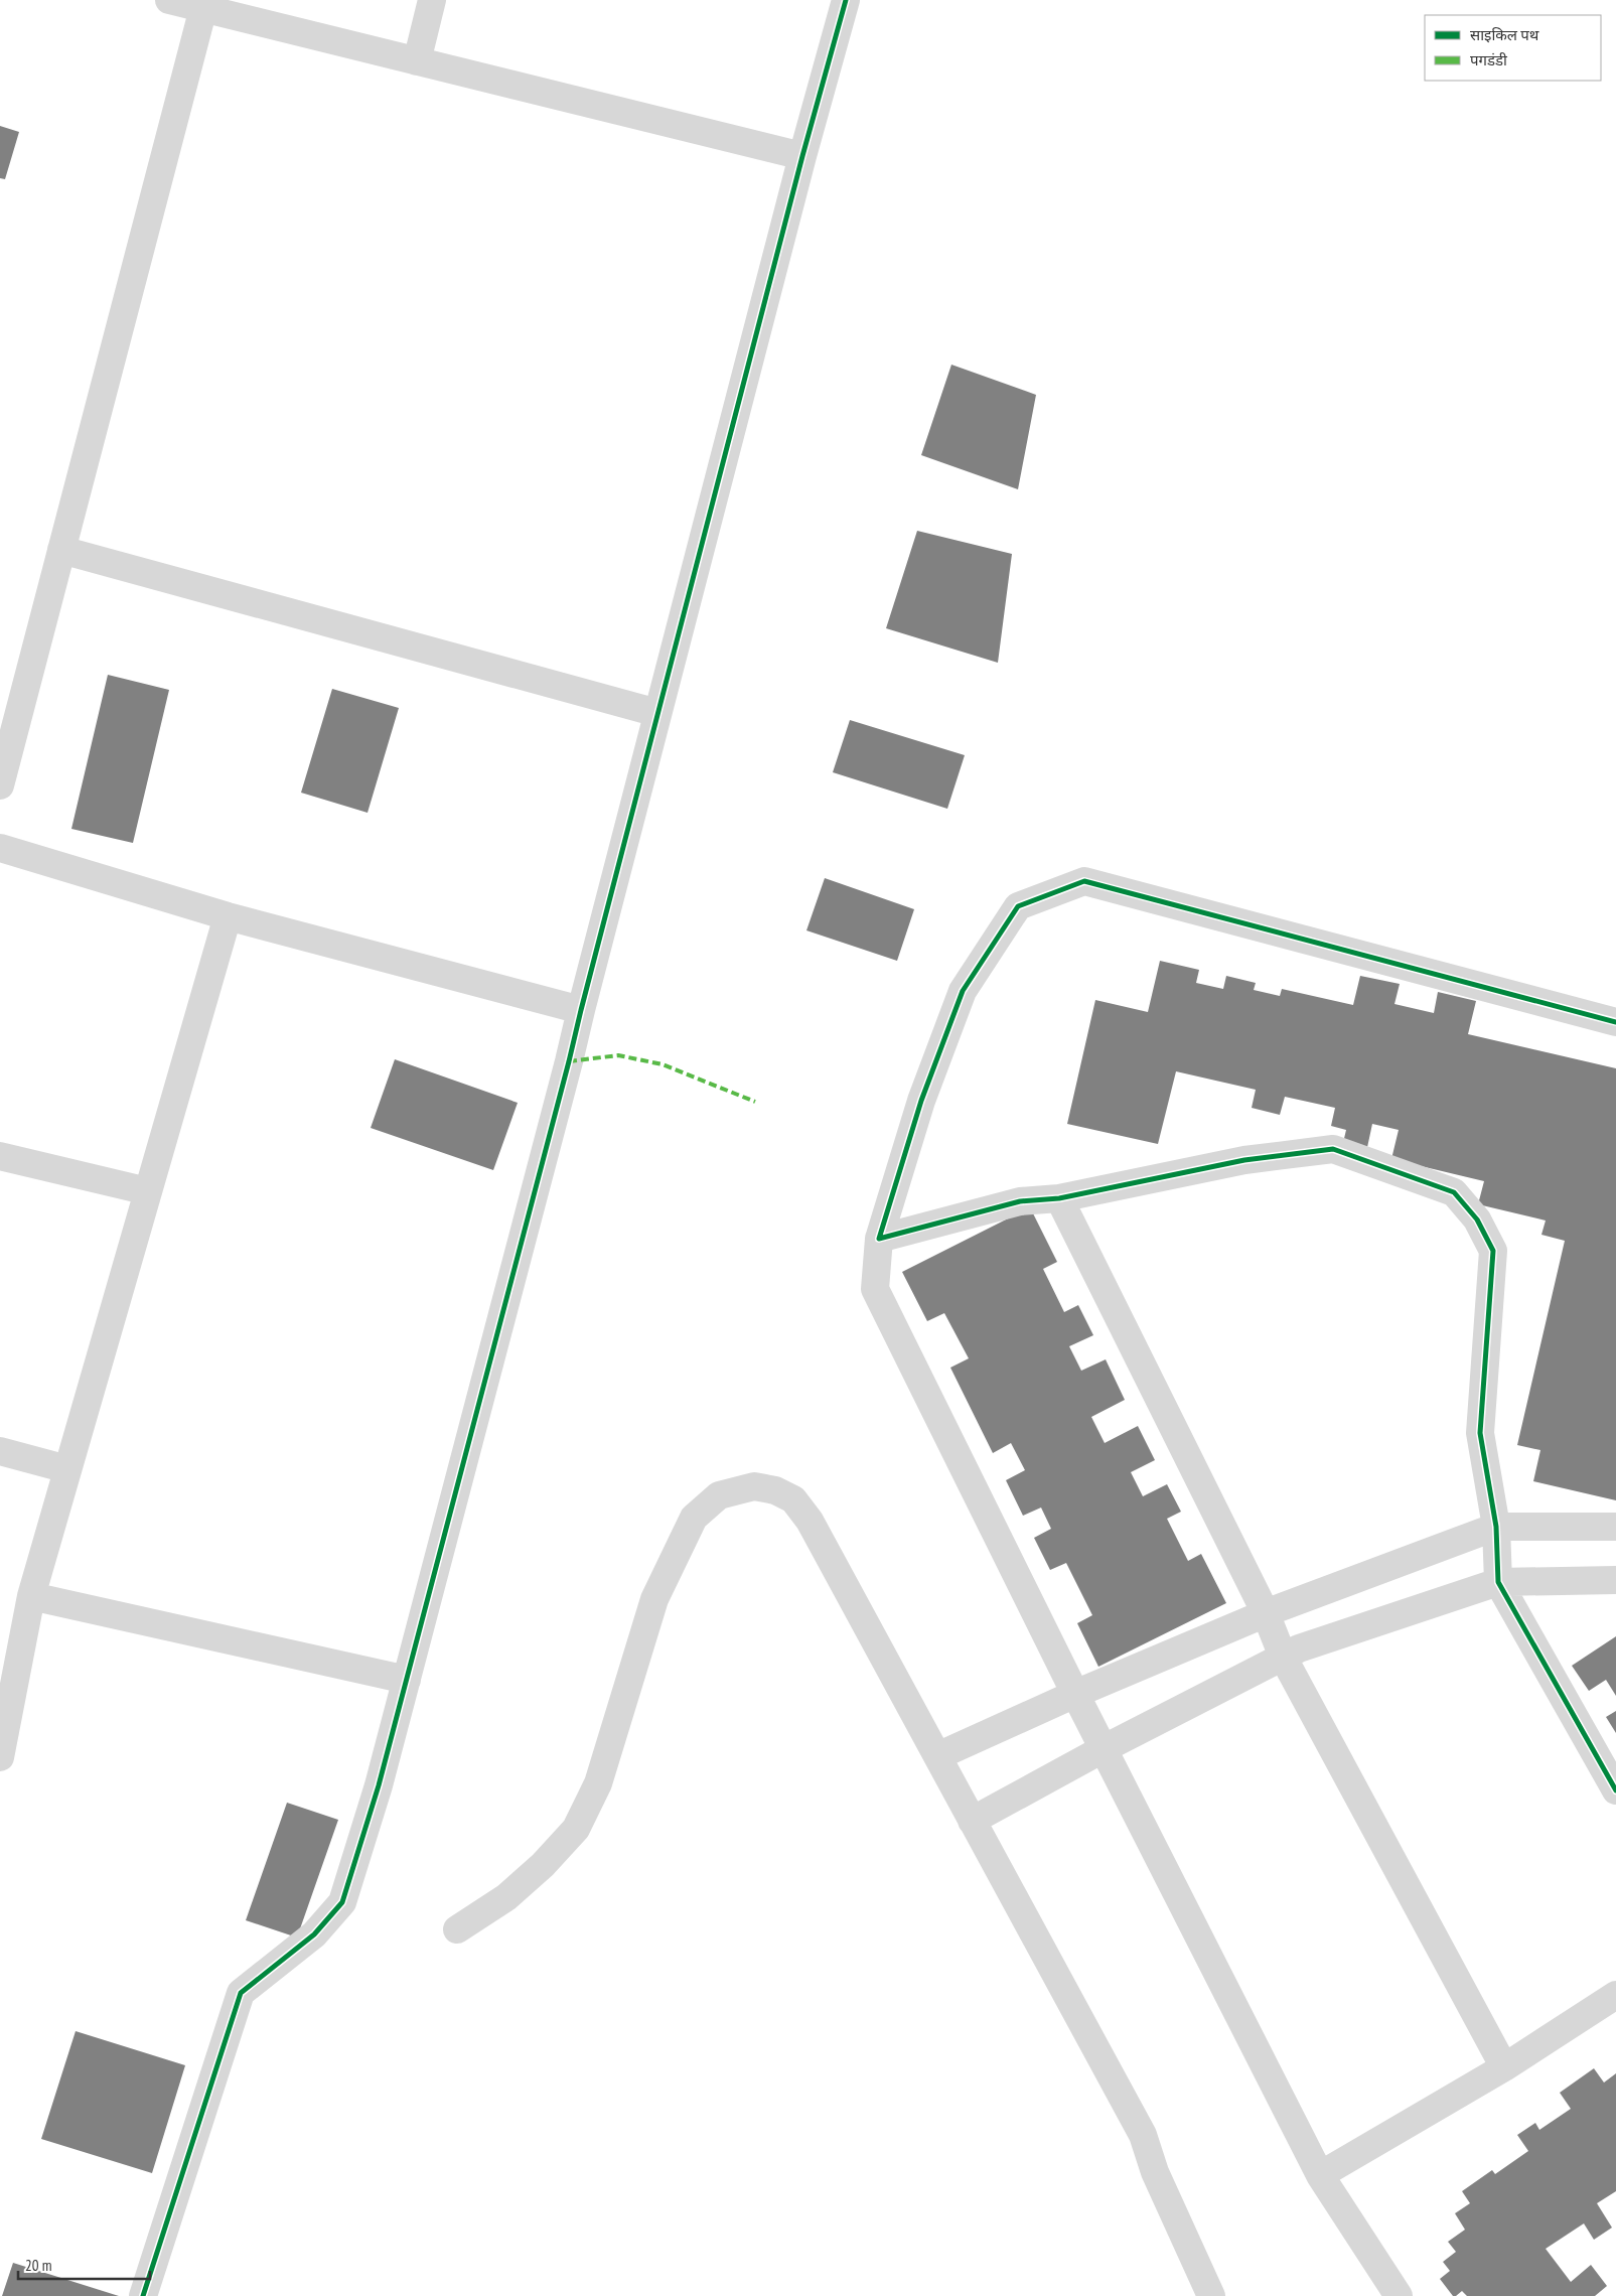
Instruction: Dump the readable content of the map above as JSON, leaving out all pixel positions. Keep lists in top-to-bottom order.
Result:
{
  "legend": ["साइकिल पथ", "पगडंडी"],
  "scale_bar": "20 m"
}
